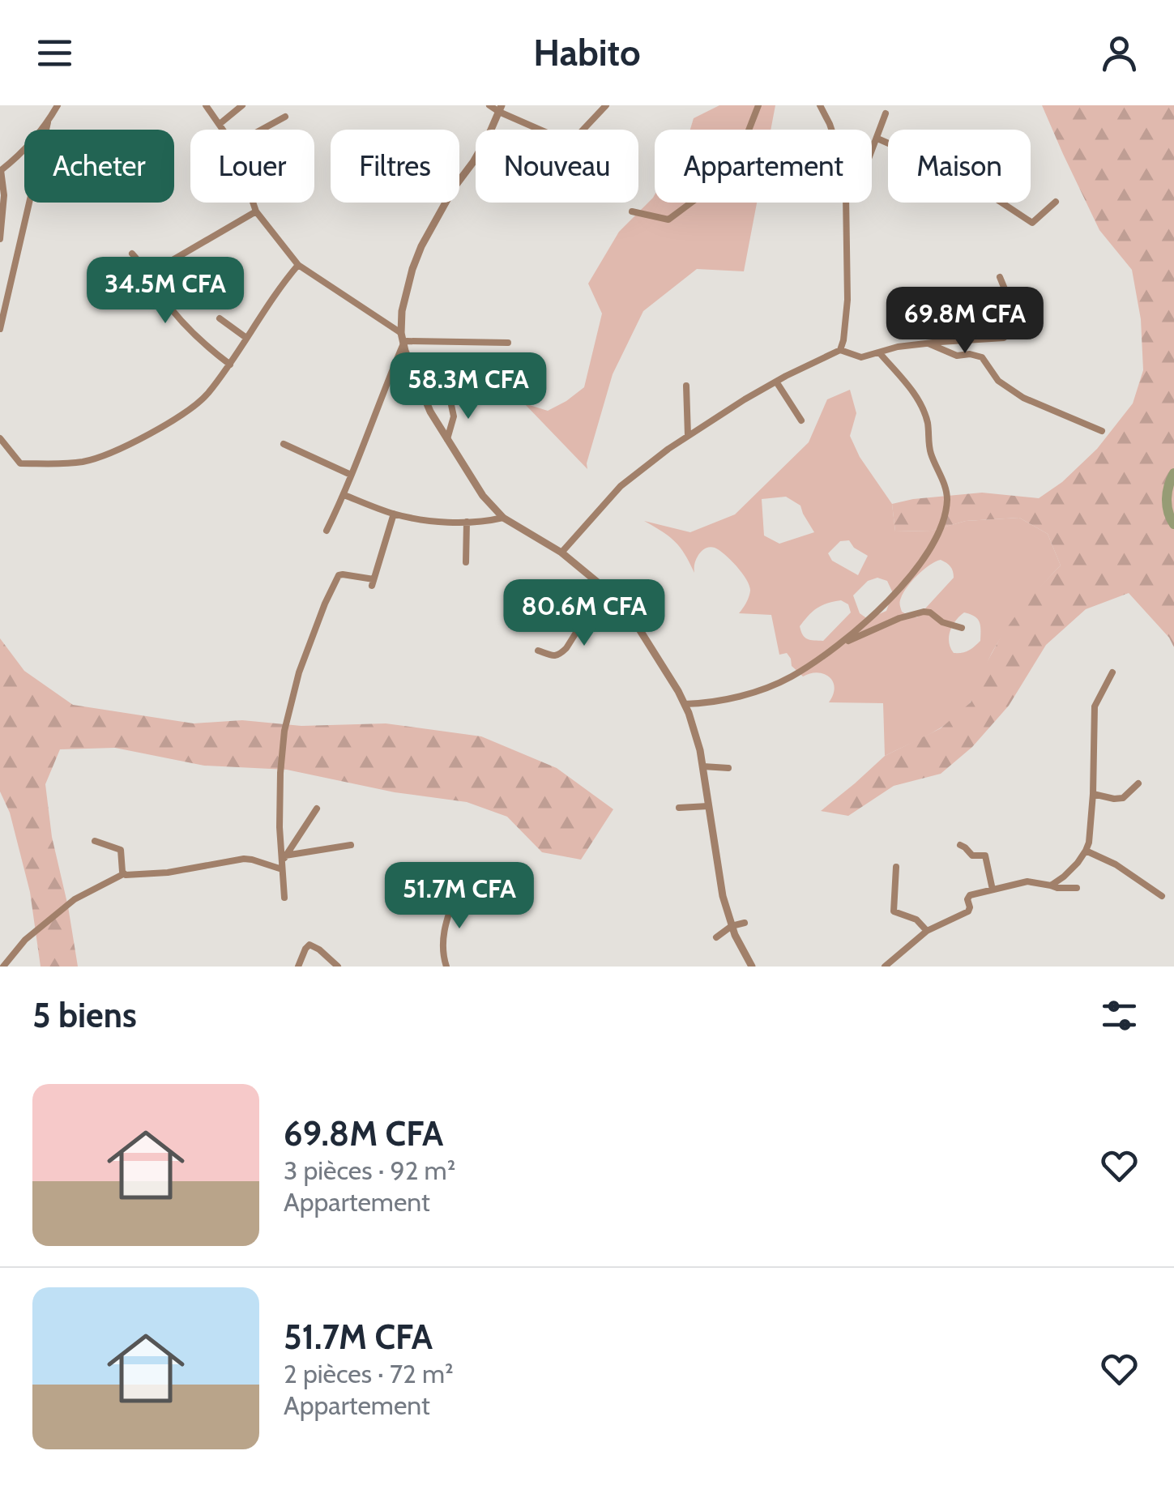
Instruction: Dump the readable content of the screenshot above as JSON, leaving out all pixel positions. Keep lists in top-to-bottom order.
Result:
{
  "page": {
    "header": "Habito",
    "chip": [
      "Acheter",
      "Louer",
      "Filtres",
      "Nouveau",
      "Appartement",
      "Maison"
    ],
    "price": [
      "34.5M CFA",
      "69.8M CFA",
      "58.3M CFA",
      "80.6M CFA",
      "51.7M CFA"
    ],
    "heading": "5 biens",
    "list": [
      {
        "name": "69.8M CFA",
        "note": "3 pièces · 92 m² · Appartement"
      },
      {
        "name": "51.7M CFA",
        "note": "2 pièces · 72 m² · Appartement"
      }
    ]
  }
}
